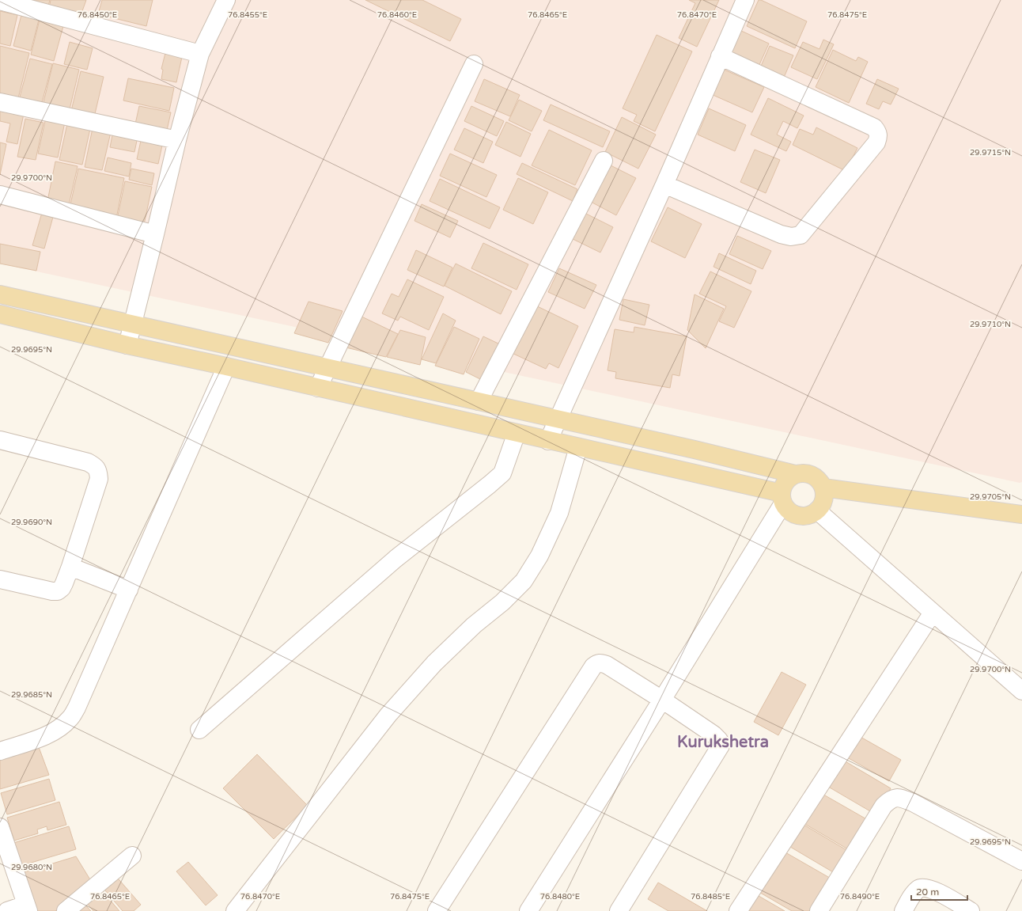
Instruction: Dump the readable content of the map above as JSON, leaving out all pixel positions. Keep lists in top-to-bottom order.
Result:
{
  "districts": ["Kurukshetra"],
  "scale_bar": "20 m",
  "coordinates": [
    "76.8450°E",
    "76.8455°E",
    "76.8460°E",
    "76.8465°E",
    "76.8470°E",
    "76.8475°E",
    "29.9715°N",
    "29.9700°N",
    "29.9710°N",
    "29.9695°N",
    "29.9705°N",
    "29.9690°N",
    "29.9685°N",
    "29.9680°N",
    "76.8480°E",
    "76.8485°E",
    "76.8490°E"
  ]
}
